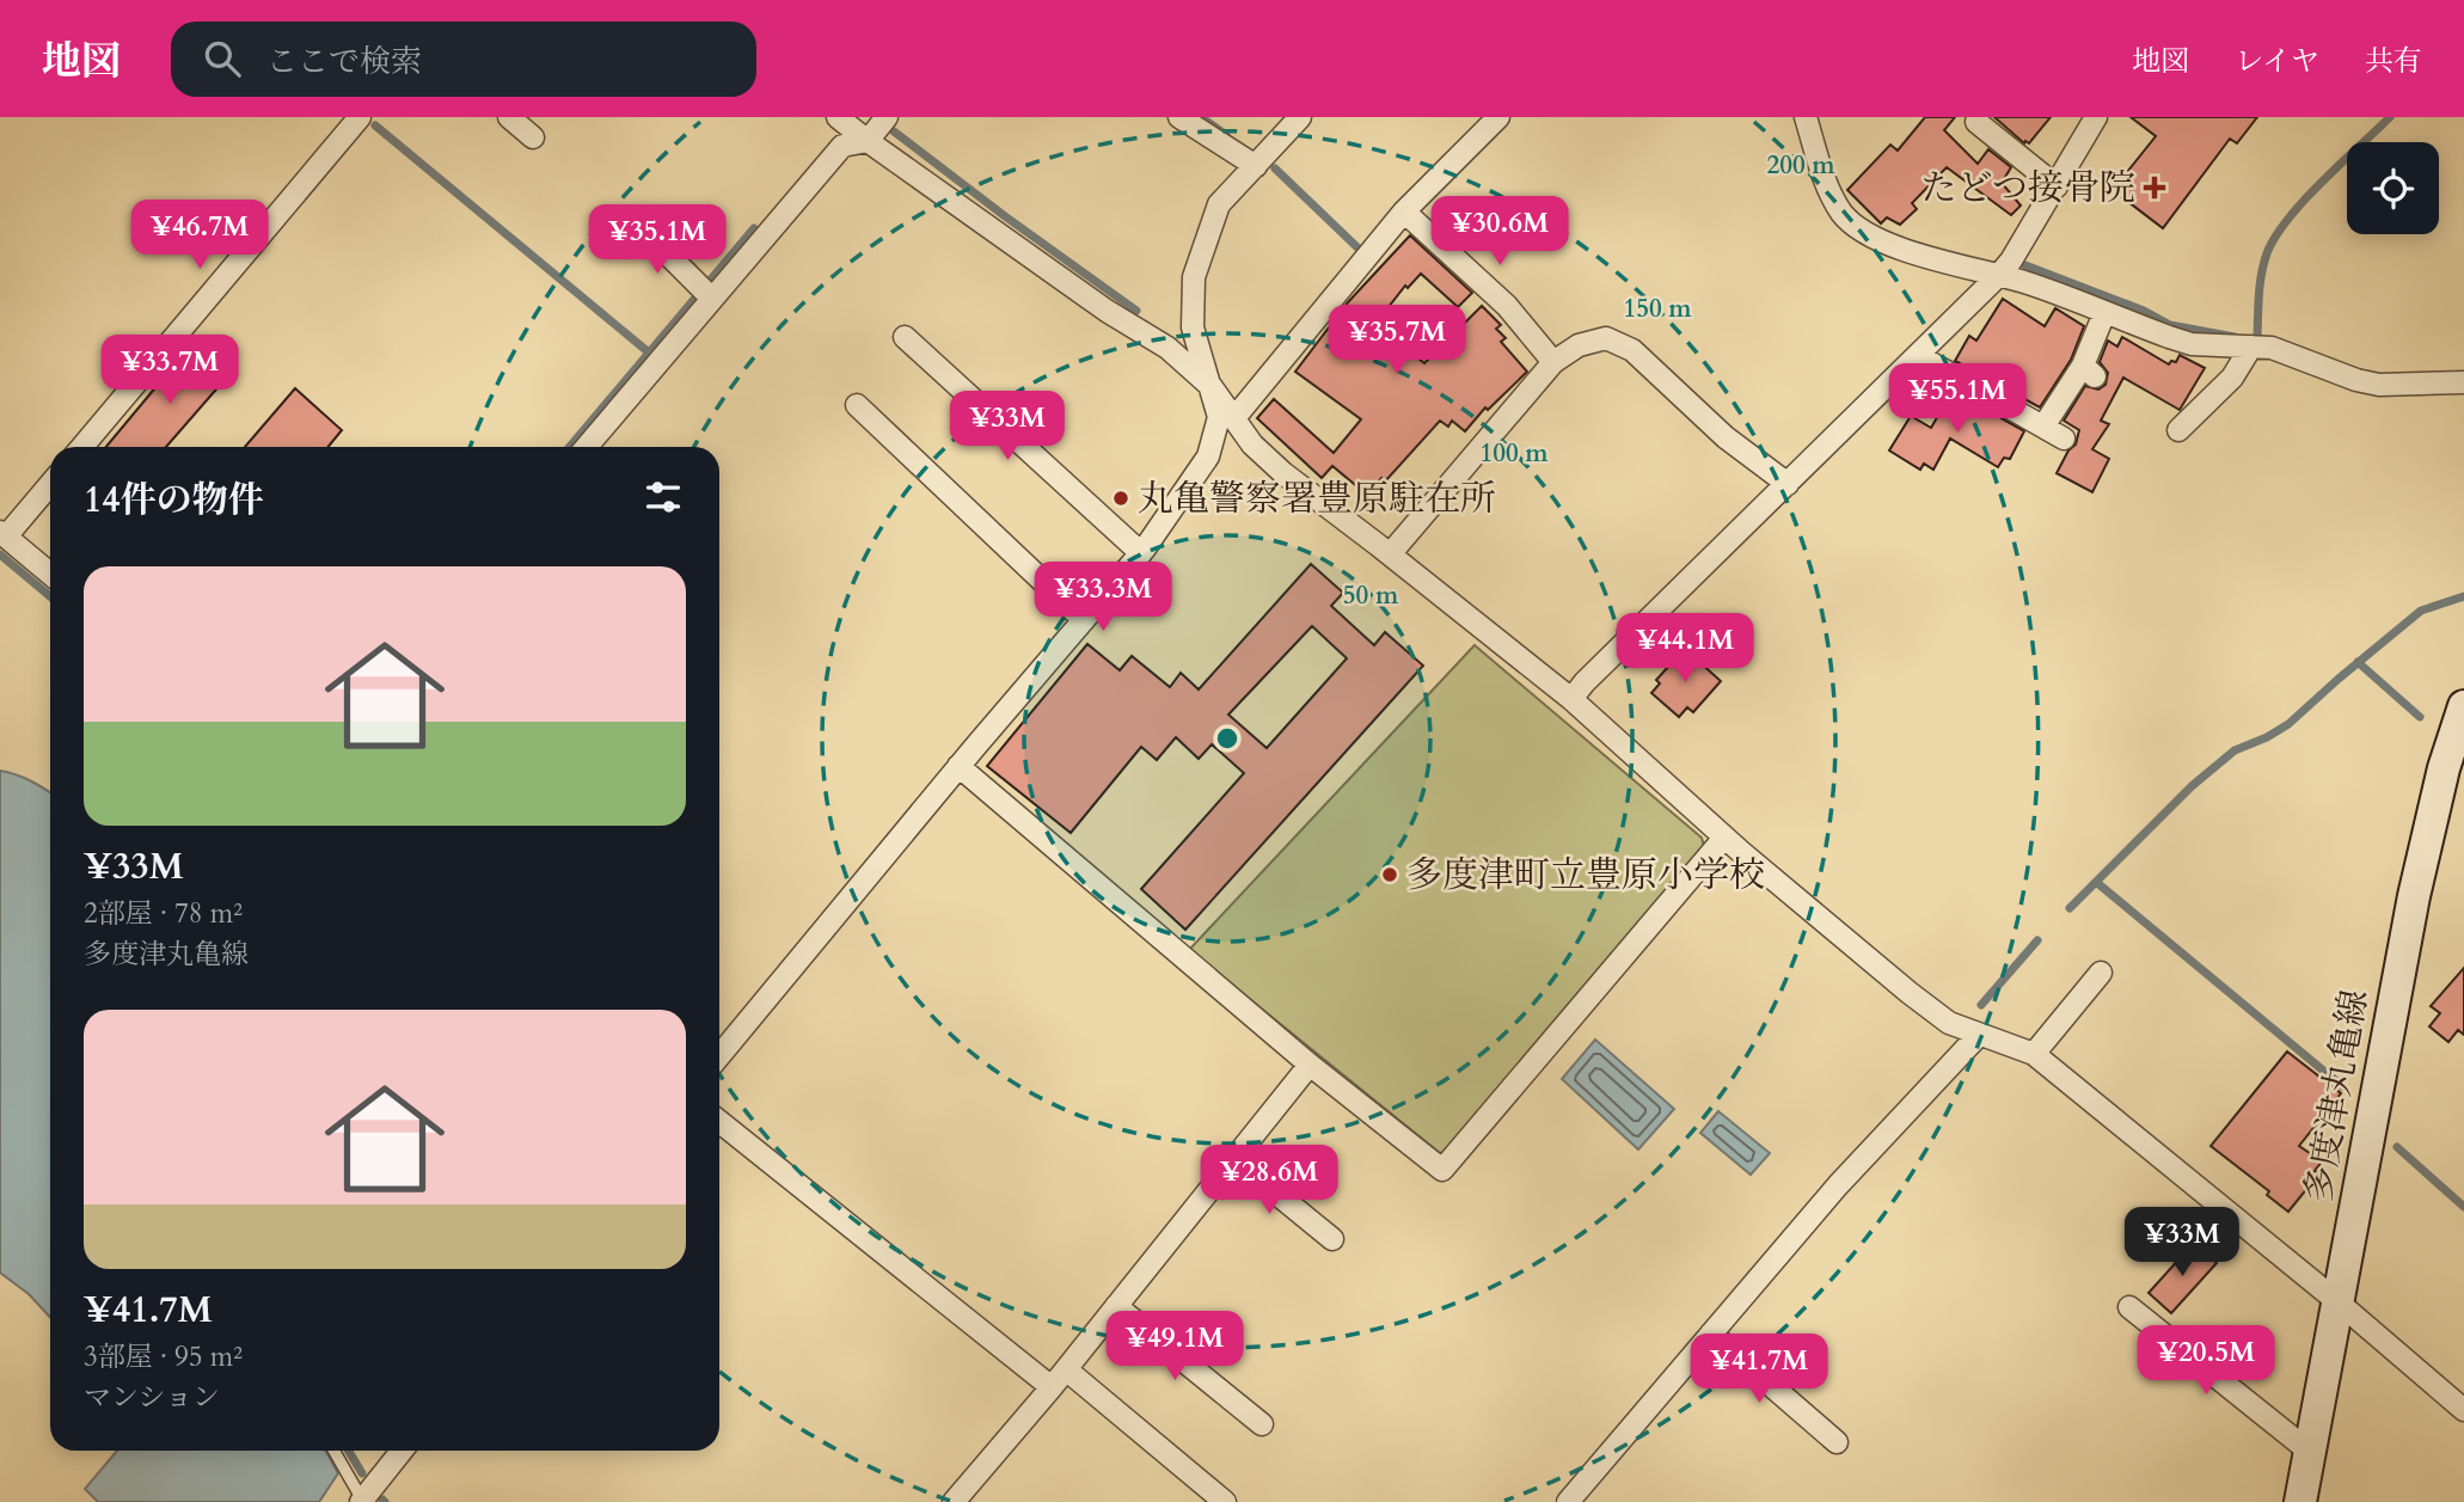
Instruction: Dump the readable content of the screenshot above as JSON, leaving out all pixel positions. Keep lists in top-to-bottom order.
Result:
{
  "streets": {
    "main road": ["多度津丸亀線"]
  },
  "places": {
    "health": ["たどつ接骨院"],
    "other": ["丸亀警察署豊原駐在所", "多度津町立豊原小学校"]
  },
  "page": {
    "header": "地図",
    "search": "ここで検索",
    "nav": ["地図", "レイヤ", "共有"],
    "price": [
      "¥30.6M",
      "¥46.7M",
      "¥35.1M",
      "¥35.7M",
      "¥33.7M",
      "¥55.1M",
      "¥33M",
      "¥33.3M",
      "¥44.1M",
      "¥28.6M",
      "¥33M",
      "¥49.1M",
      "¥20.5M",
      "¥41.7M"
    ],
    "heading": "14件の物件",
    "list": [
      {
        "name": "¥33M",
        "note": "2部屋 · 78 m² · 多度津丸亀線"
      },
      {
        "name": "¥41.7M",
        "note": "3部屋 · 95 m² · マンション"
      }
    ]
  },
  "rings": [
    "200 m",
    "150 m",
    "100 m",
    "50 m"
  ]
}
